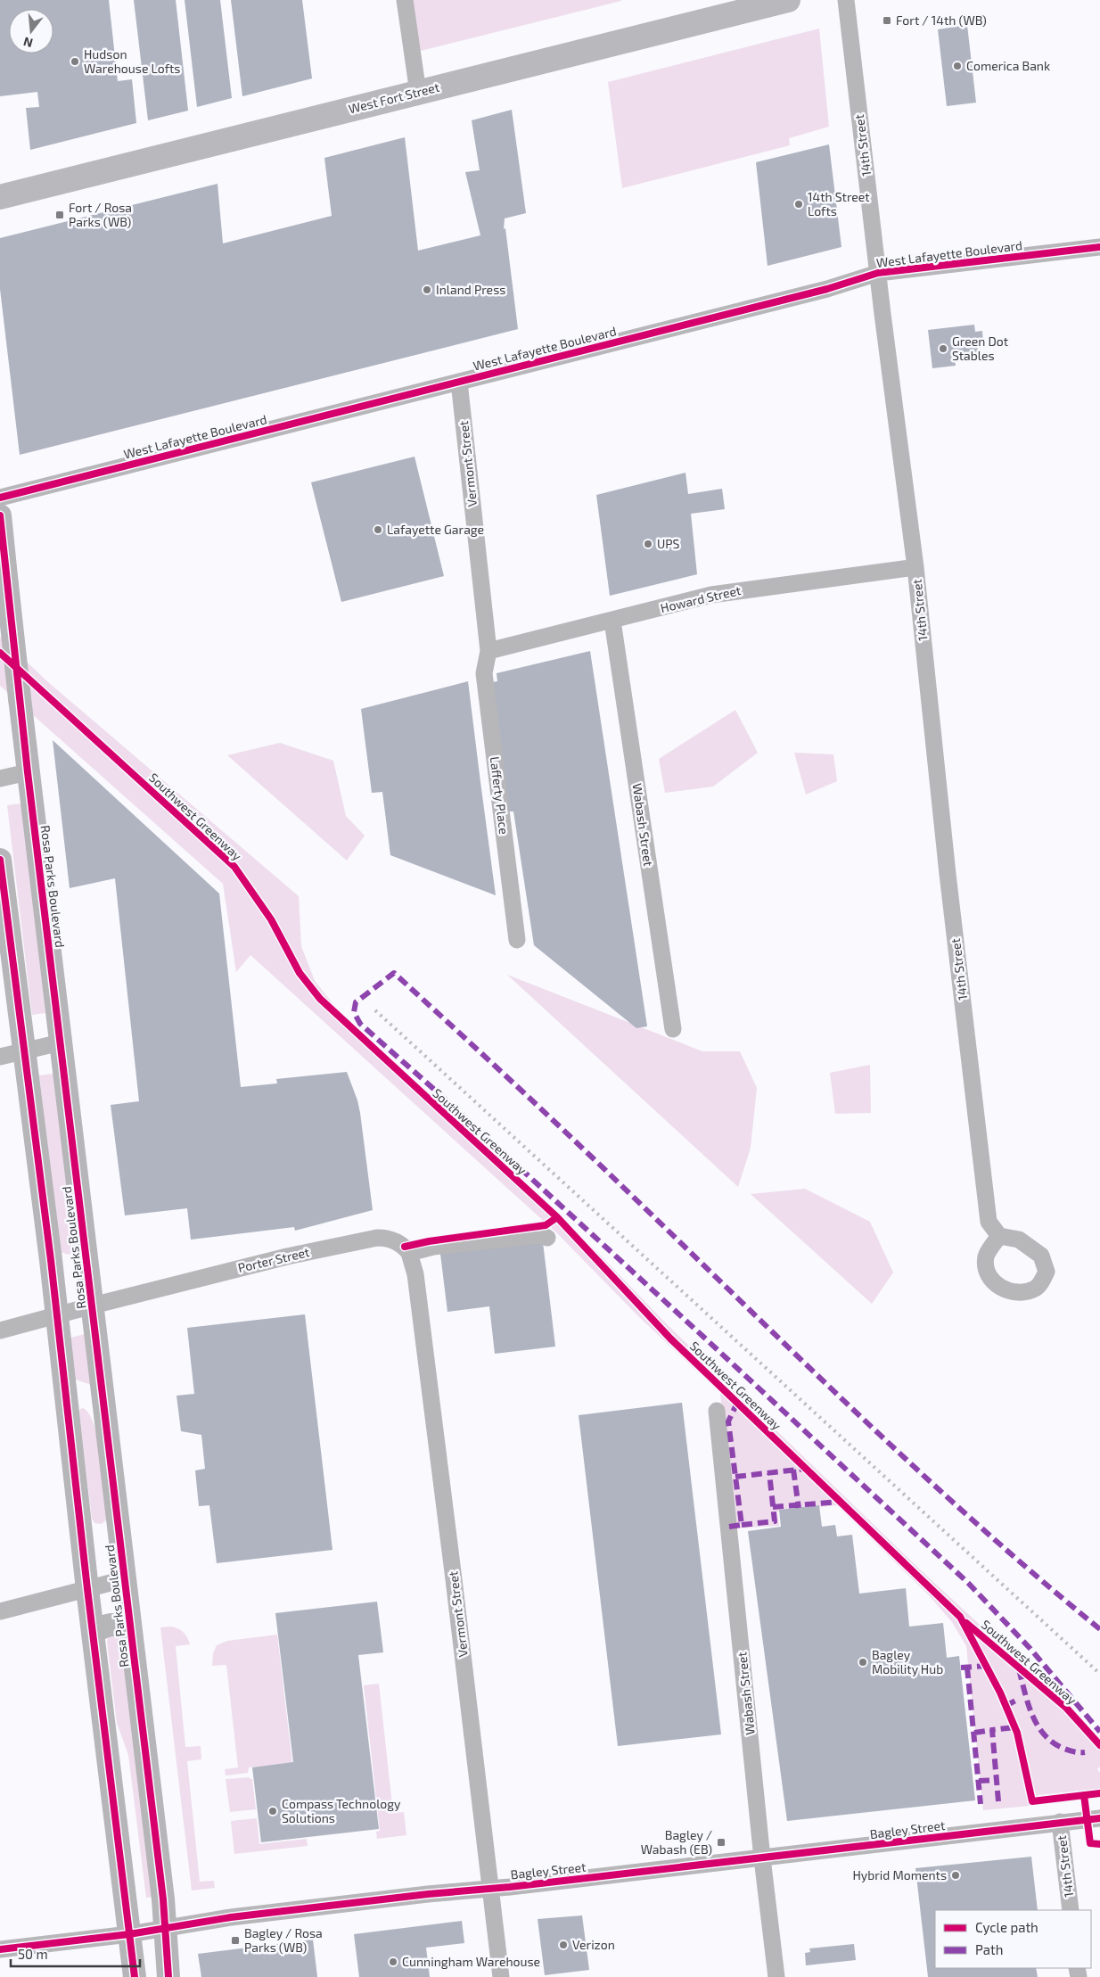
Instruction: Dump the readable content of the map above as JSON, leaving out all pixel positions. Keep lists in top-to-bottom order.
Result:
{
  "streets": {
    "main road": ["West Fort Street", "Rosa Parks Boulevard"],
    "street": [
      "14th Street",
      "West Lafayette Boulevard",
      "Vermont Street",
      "Howard Street",
      "Lafferty Place",
      "Wabash Street",
      "Porter Street",
      "Bagley Street"
    ],
    "cycle path": ["Southwest Greenway"]
  },
  "crossings": [
    ["14th Street", "West Lafayette Boulevard"],
    ["14th Street", "Howard Street"],
    ["14th Street", "Bagley Street"],
    ["West Lafayette Boulevard", "Vermont Street"],
    ["Vermont Street", "Howard Street"],
    ["Vermont Street", "Lafferty Place"],
    ["Vermont Street", "Porter Street"],
    ["Vermont Street", "Bagley Street"],
    ["Howard Street", "Lafferty Place"],
    ["Howard Street", "Wabash Street"],
    ["Wabash Street", "Bagley Street"],
    ["Rosa Parks Boulevard", "Porter Street"],
    ["Rosa Parks Boulevard", "Bagley Street"]
  ],
  "places": {
    "transit": [
      "Fort / 14th (WB)",
      "Fort / Rosa Parks (WB)",
      "Bagley / Wabash (EB)",
      "Bagley / Rosa Parks (WB)"
    ],
    "other": [
      "Hudson Warehouse Lofts",
      "Comerica Bank",
      "14th Street Lofts",
      "Inland Press",
      "Green Dot Stables",
      "Lafayette Garage",
      "UPS",
      "Bagley Mobility Hub",
      "Compass Technology Solutions",
      "Hybrid Moments",
      "Verizon",
      "Cunningham Warehouse"
    ]
  },
  "legend": ["Cycle path", "Path"],
  "scale_bar": "50 m",
  "north": "bottom"
}
